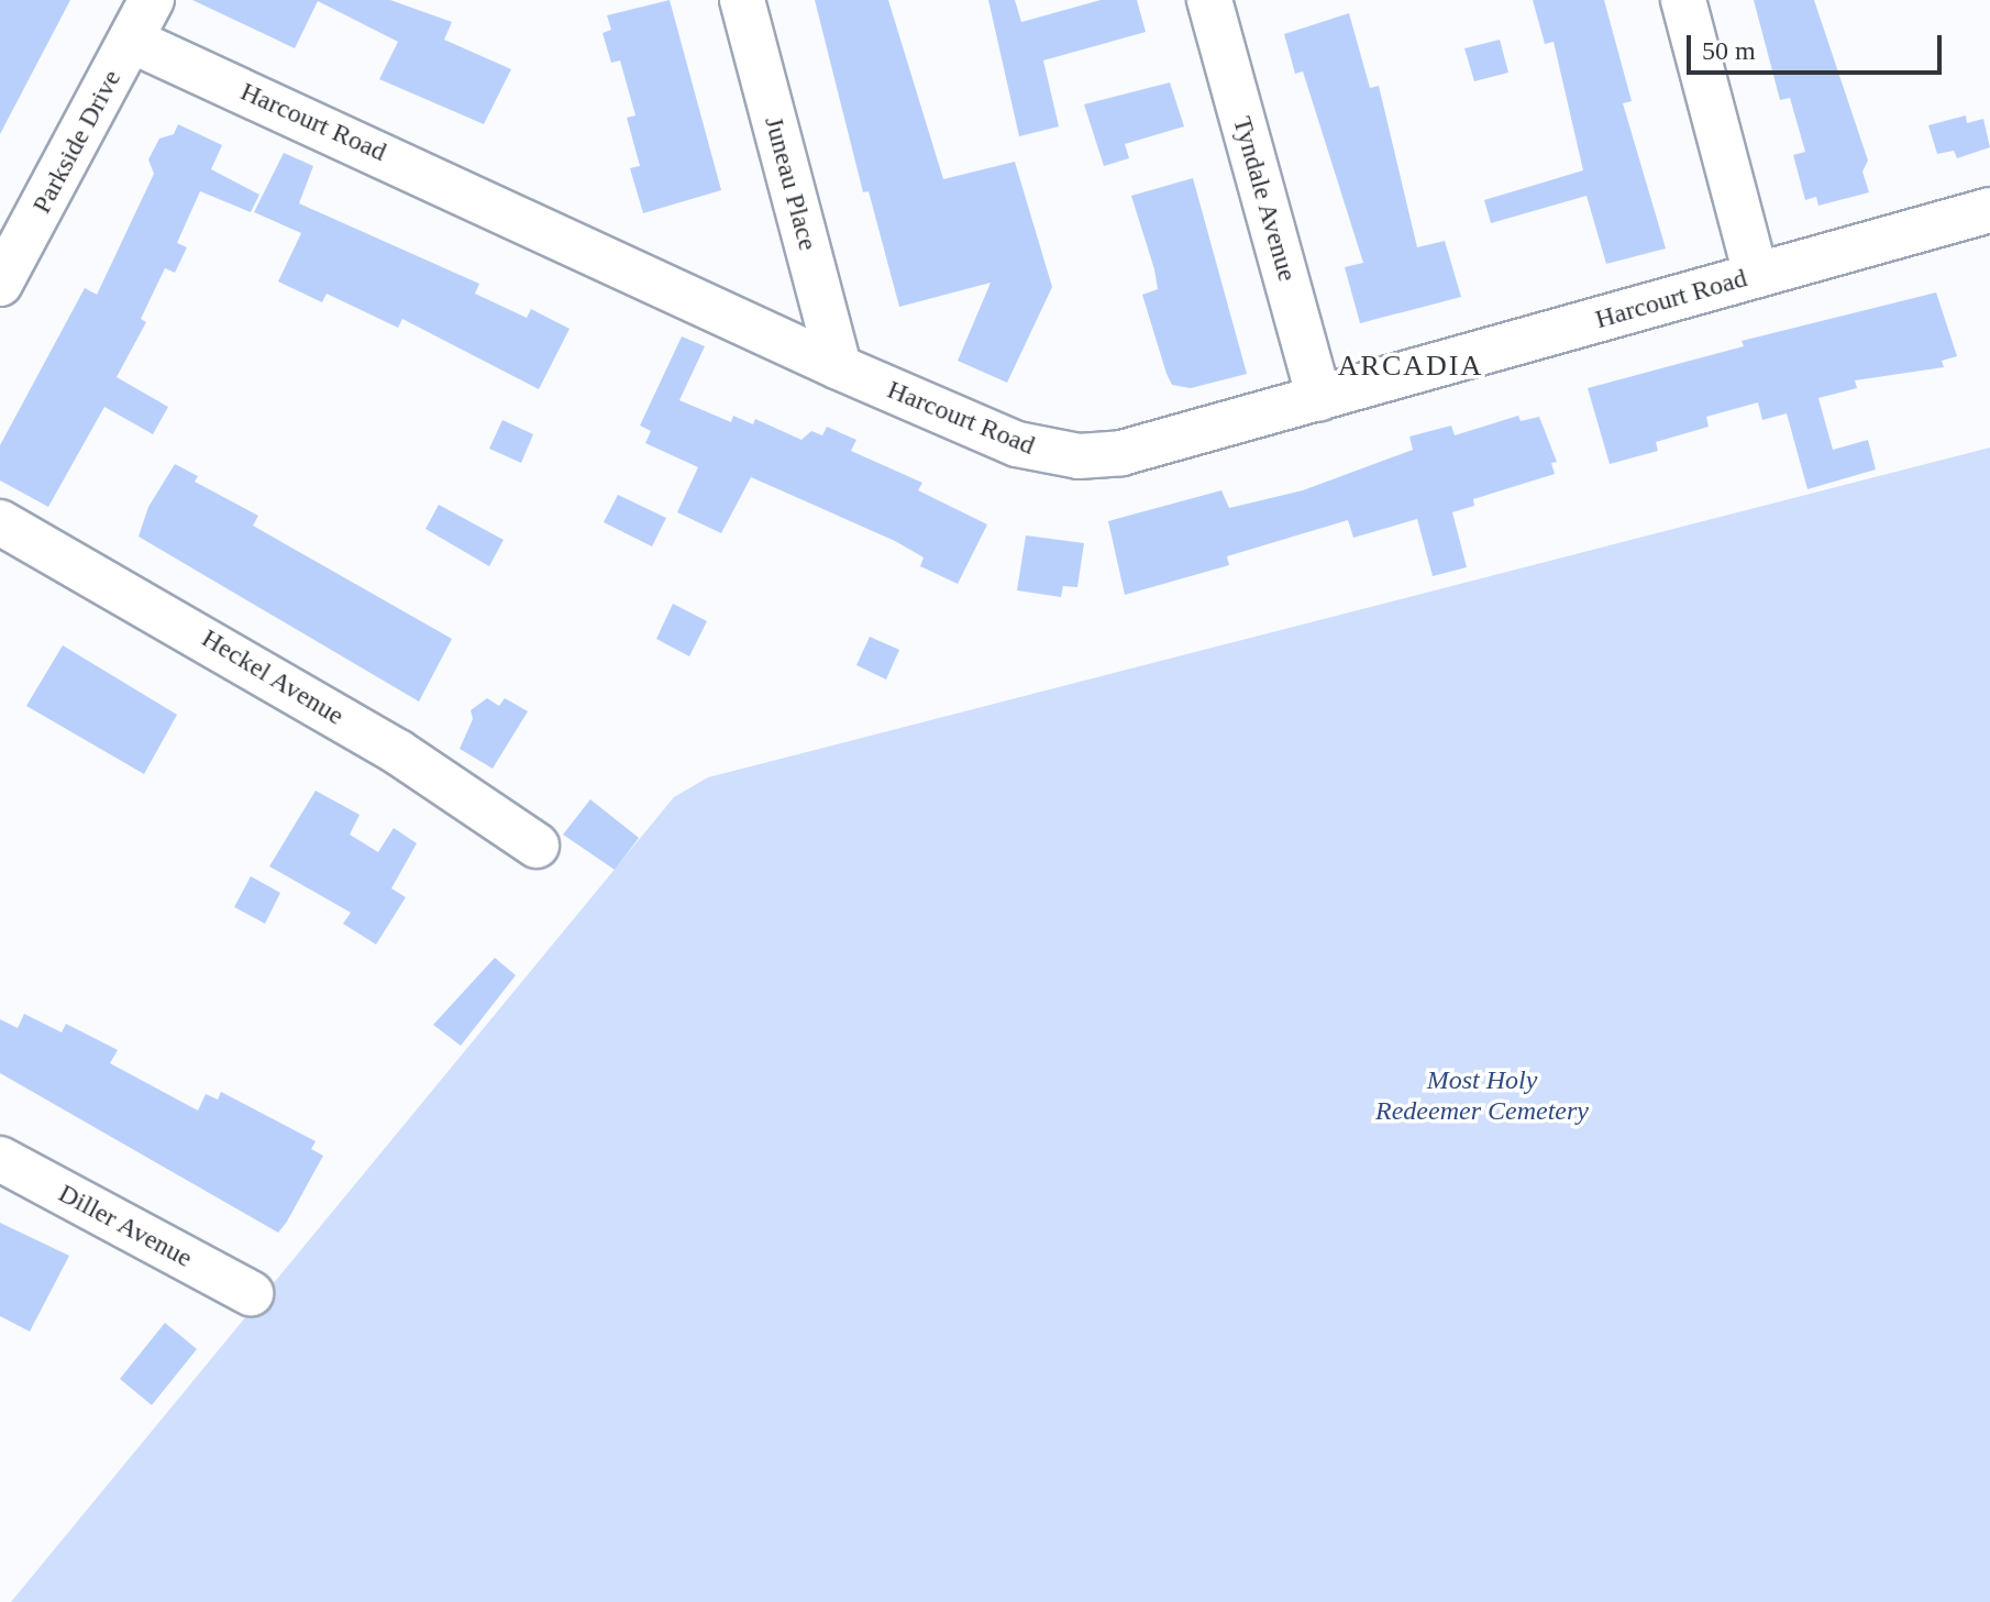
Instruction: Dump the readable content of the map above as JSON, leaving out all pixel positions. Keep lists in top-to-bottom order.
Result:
{
  "streets": {
    "street": [
      "Harcourt Road",
      "Parkside Drive",
      "Juneau Place",
      "Tyndale Avenue",
      "Heckel Avenue",
      "Diller Avenue"
    ]
  },
  "crossings": [
    ["Harcourt Road", "Parkside Drive"],
    ["Harcourt Road", "Juneau Place"],
    ["Harcourt Road", "Tyndale Avenue"]
  ],
  "districts": ["ARCADIA"],
  "parks": ["Most Holy Redeemer Cemetery"],
  "scale_bar": "50 m"
}
